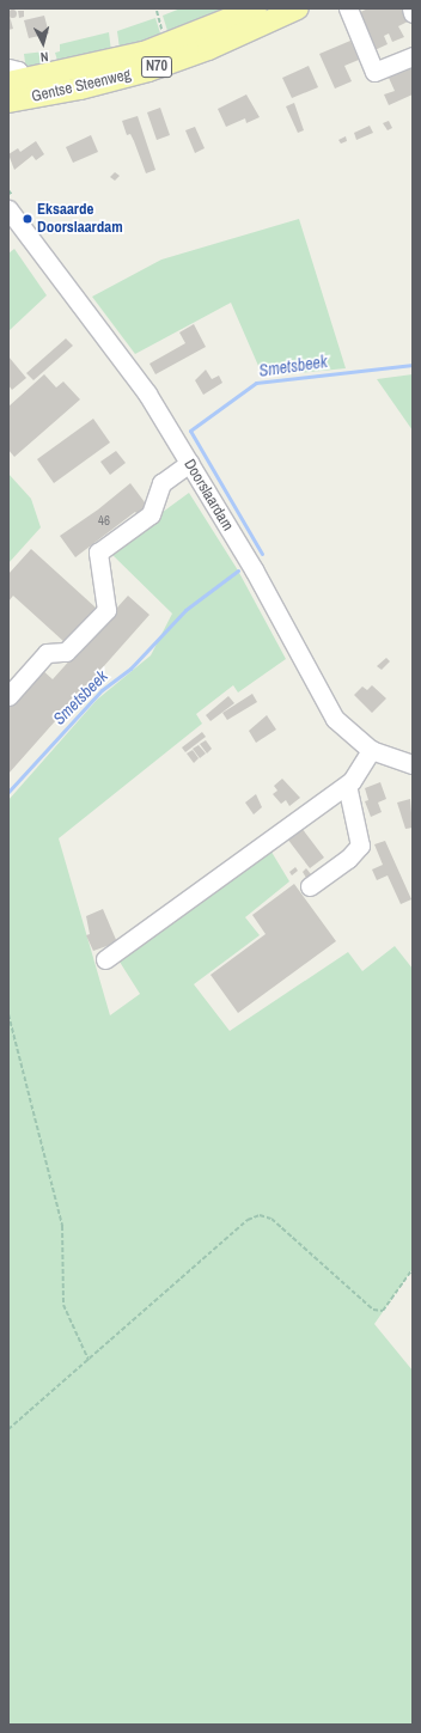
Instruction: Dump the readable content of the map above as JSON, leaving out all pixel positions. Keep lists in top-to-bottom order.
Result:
{
  "streets": {
    "main road": ["N70", "Gentse Steenweg"],
    "street": ["Doorslaardam"]
  },
  "water": ["Smetsbeek"],
  "places": ["Eksaarde Doorslaardam"],
  "house_numbers": ["46"],
  "north": "bottom"
}
